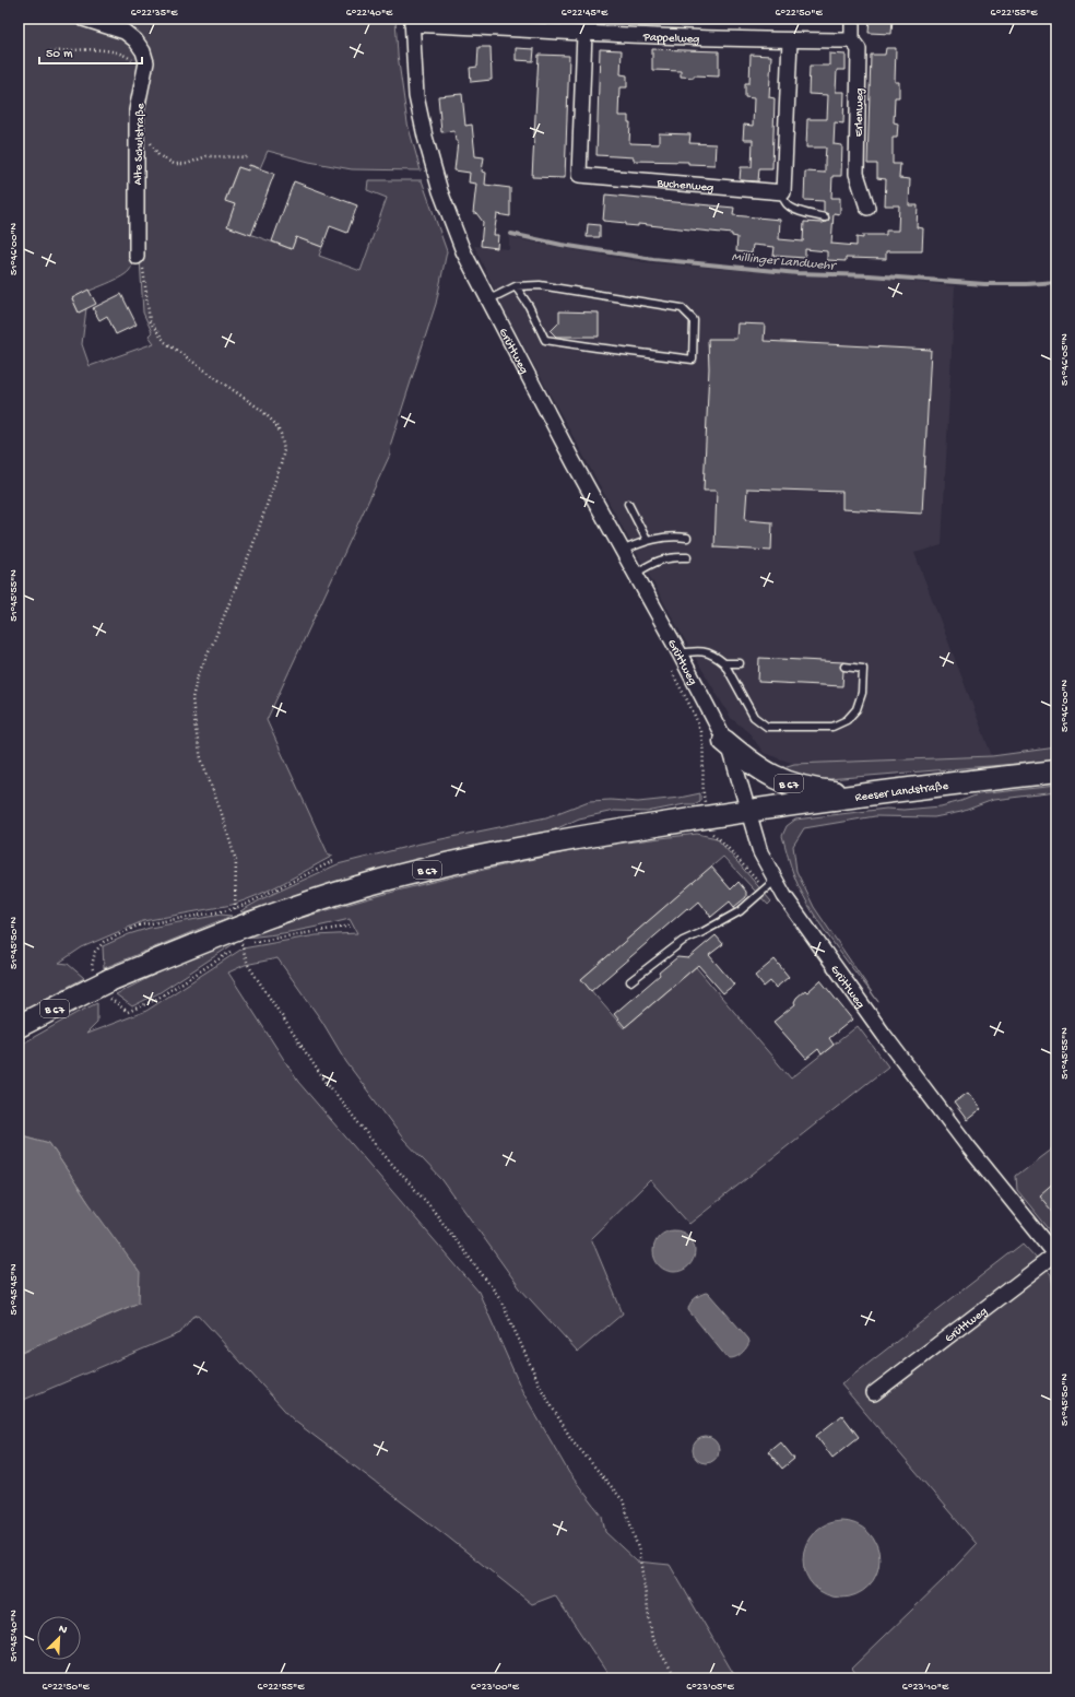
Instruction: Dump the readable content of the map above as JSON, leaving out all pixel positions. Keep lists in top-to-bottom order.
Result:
{
  "streets": {
    "main road": ["B 67", "Reeser Landstraße"],
    "street": [
      "Pappelweg",
      "Erlenweg",
      "Alte Schulstraße",
      "Buchenweg",
      "Grüttweg"
    ]
  },
  "crossings": [
    ["Pappelweg", "Erlenweg"],
    ["Pappelweg", "Buchenweg"],
    ["Pappelweg", "Grüttweg"],
    ["Grüttweg", "B 67"],
    ["Grüttweg", "Reeser Landstraße"],
    ["B 67", "Reeser Landstraße"]
  ],
  "water": ["Millinger Landwehr"],
  "scale_bar": "50 m",
  "north": "top right",
  "coordinates": [
    "6°22'35\"E",
    "6°22'40\"E",
    "6°22'45\"E",
    "6°22'50\"E",
    "6°22'55\"E",
    "51°46'00\"N",
    "51°46'05\"N",
    "51°45'55\"N",
    "51°45'50\"N",
    "51°45'45\"N",
    "51°45'40\"N",
    "6°23'00\"E",
    "6°23'05\"E",
    "6°23'10\"E"
  ]
}
